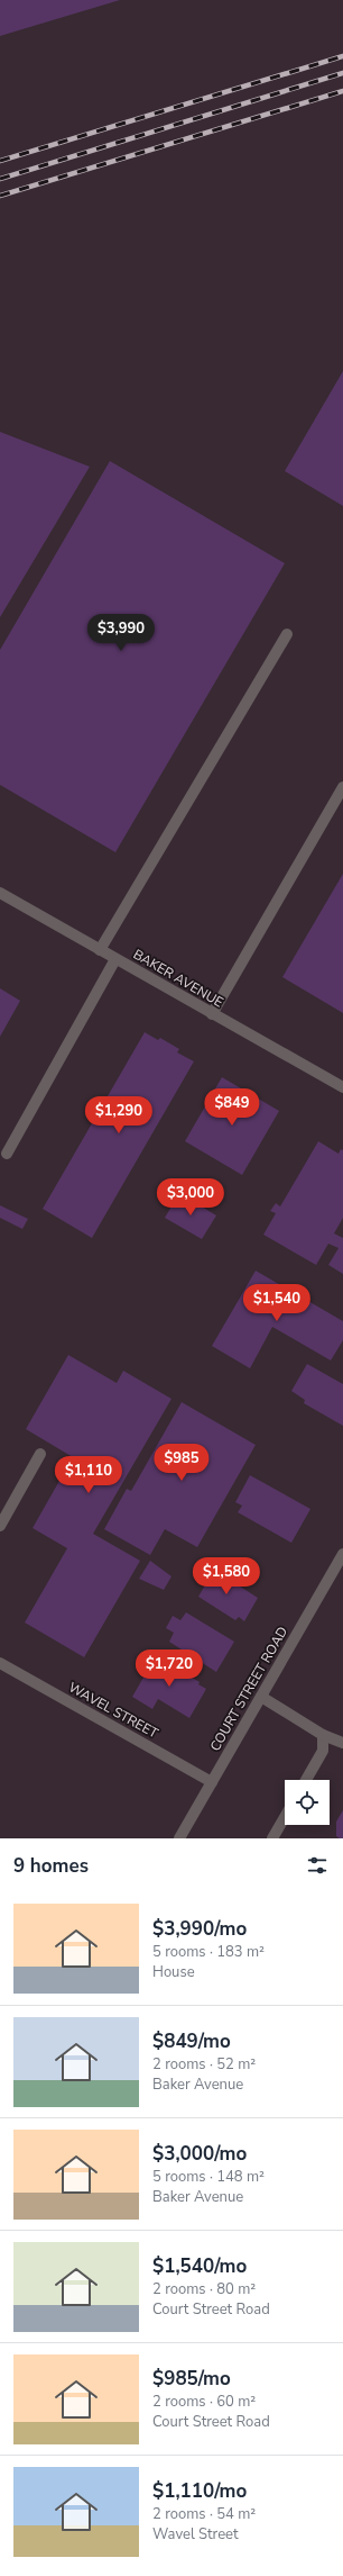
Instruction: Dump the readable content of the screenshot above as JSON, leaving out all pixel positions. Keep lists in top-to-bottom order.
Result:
{
  "streets": {
    "street": ["BAKER AVENUE", "COURT STREET ROAD", "WAVEL STREET"]
  },
  "crossings": [
    ["COURT STREET ROAD", "WAVEL STREET"]
  ],
  "page": {
    "price": [
      "$3,990",
      "$849",
      "$1,290",
      "$3,000",
      "$1,540",
      "$985",
      "$1,110",
      "$1,580",
      "$1,720"
    ],
    "heading": "9 homes",
    "list": [
      {
        "name": "$3,990/mo",
        "note": "5 rooms · 183 m² · House"
      },
      {
        "name": "$849/mo",
        "note": "2 rooms · 52 m² · Baker Avenue"
      },
      {
        "name": "$3,000/mo",
        "note": "5 rooms · 148 m² · Baker Avenue"
      },
      {
        "name": "$1,540/mo",
        "note": "2 rooms · 80 m² · Court Street Road"
      },
      {
        "name": "$985/mo",
        "note": "2 rooms · 60 m² · Court Street Road"
      },
      {
        "name": "$1,110/mo",
        "note": "2 rooms · 54 m² · Wavel Street"
      }
    ]
  }
}
